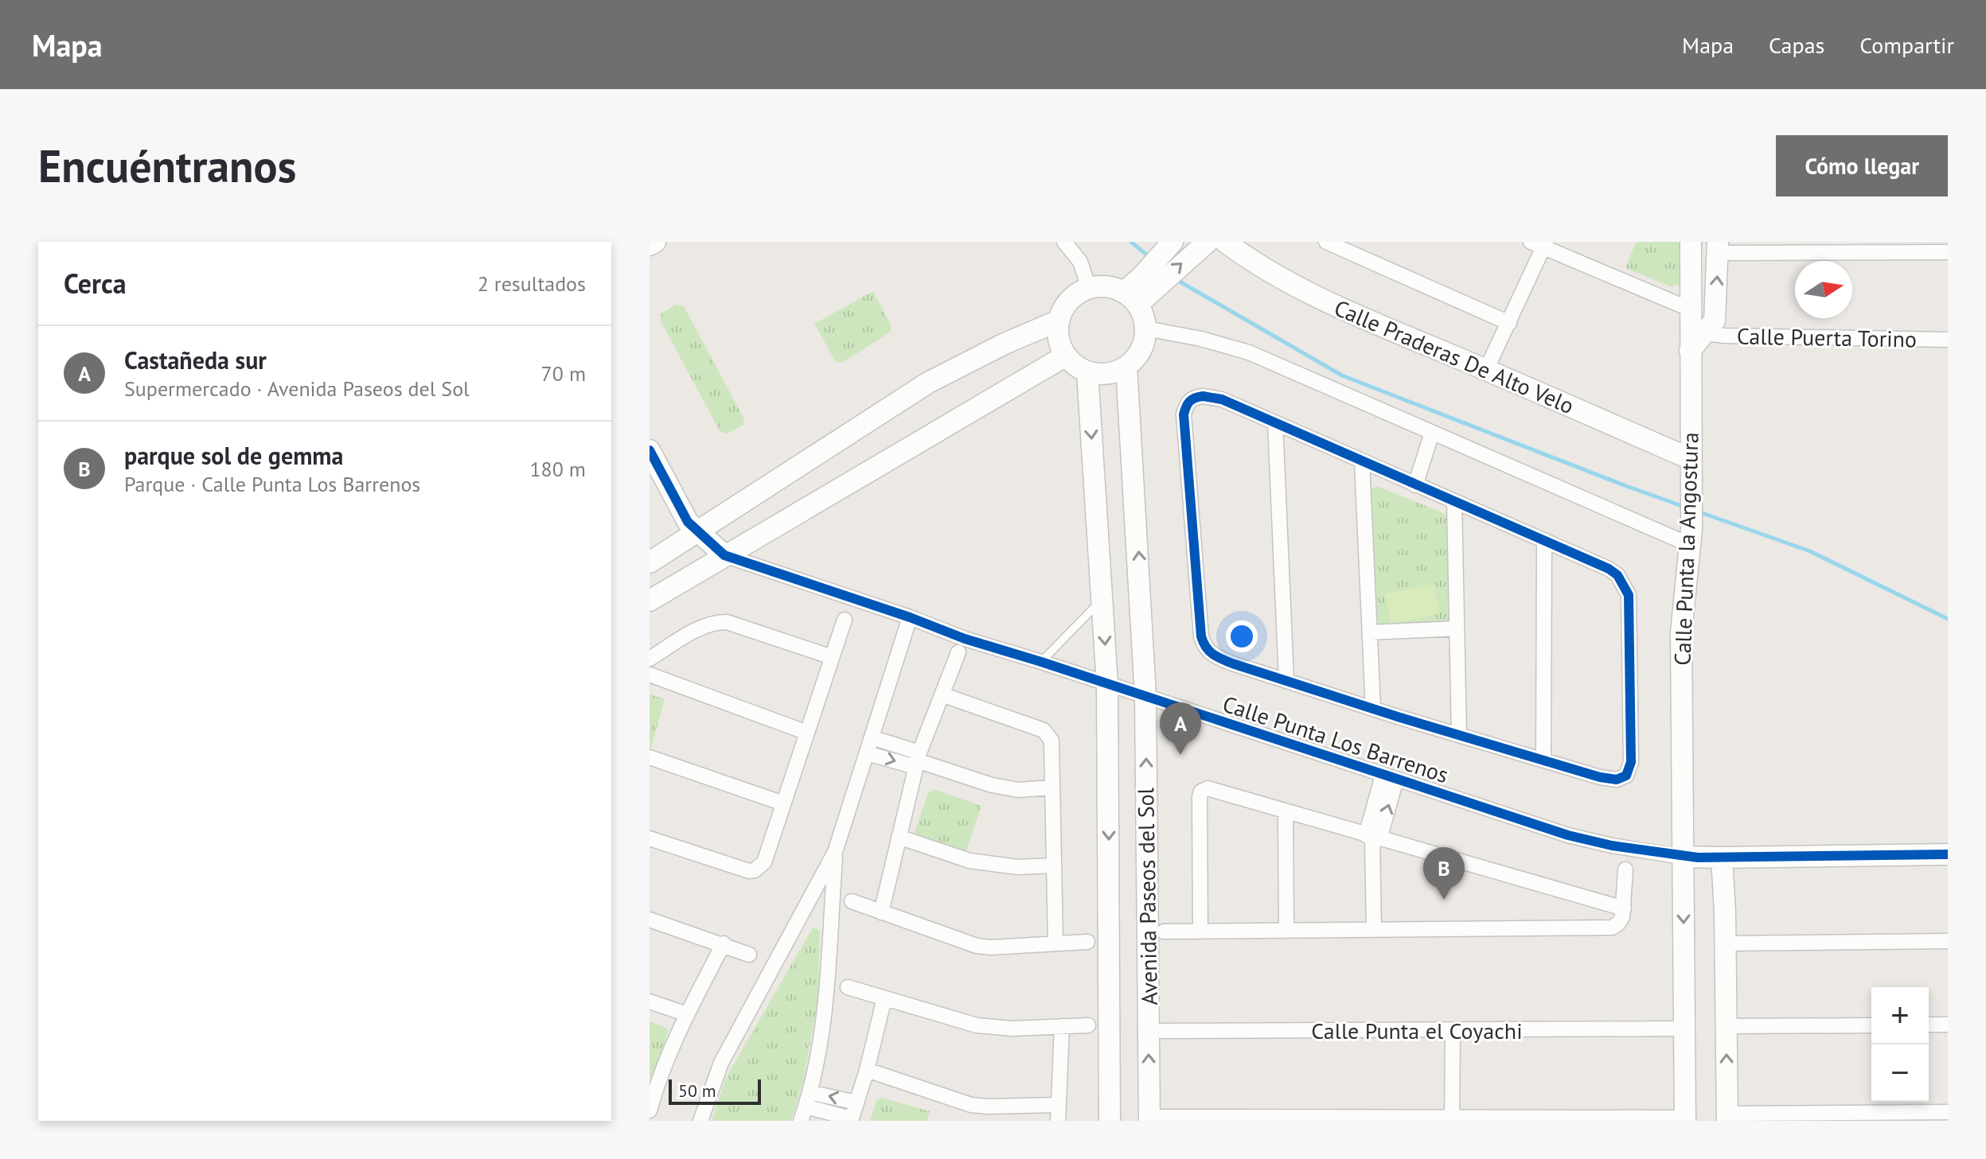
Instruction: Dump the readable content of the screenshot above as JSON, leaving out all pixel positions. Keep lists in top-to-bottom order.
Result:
{
  "streets": {
    "street": [
      "Calle Puerta Torino",
      "Calle Praderas De Alto Velo",
      "Calle Punta la Angostura",
      "Calle Punta Los Barrenos",
      "Avenida Paseos del Sol",
      "Calle Punta el Coyachi"
    ]
  },
  "crossings": [
    ["Calle Puerta Torino", "Calle Punta la Angostura"],
    ["Calle Praderas De Alto Velo", "Calle Punta la Angostura"],
    ["Calle Punta la Angostura", "Calle Punta Los Barrenos"],
    ["Calle Punta la Angostura", "Calle Punta el Coyachi"],
    ["Calle Punta Los Barrenos", "Avenida Paseos del Sol"],
    ["Avenida Paseos del Sol", "Calle Punta el Coyachi"]
  ],
  "scale_bar": "50 m",
  "north": "right",
  "page": {
    "header": "Mapa",
    "nav": ["Mapa", "Capas", "Compartir"],
    "buttons": "Cómo llegar",
    "title": "Encuéntranos",
    "heading": ["Cerca", "2 resultados"],
    "list": [
      {
        "mark": "A",
        "name": "Castañeda sur",
        "note": "Supermercado · Avenida Paseos del Sol",
        "value": "70 m"
      },
      {
        "mark": "B",
        "name": "parque sol de gemma",
        "note": "Parque · Calle Punta Los Barrenos",
        "value": "180 m"
      }
    ],
    "pins": ["A", "B"],
    "map_buttons": ["+", "−"],
    "scale": "50 m"
  }
}
